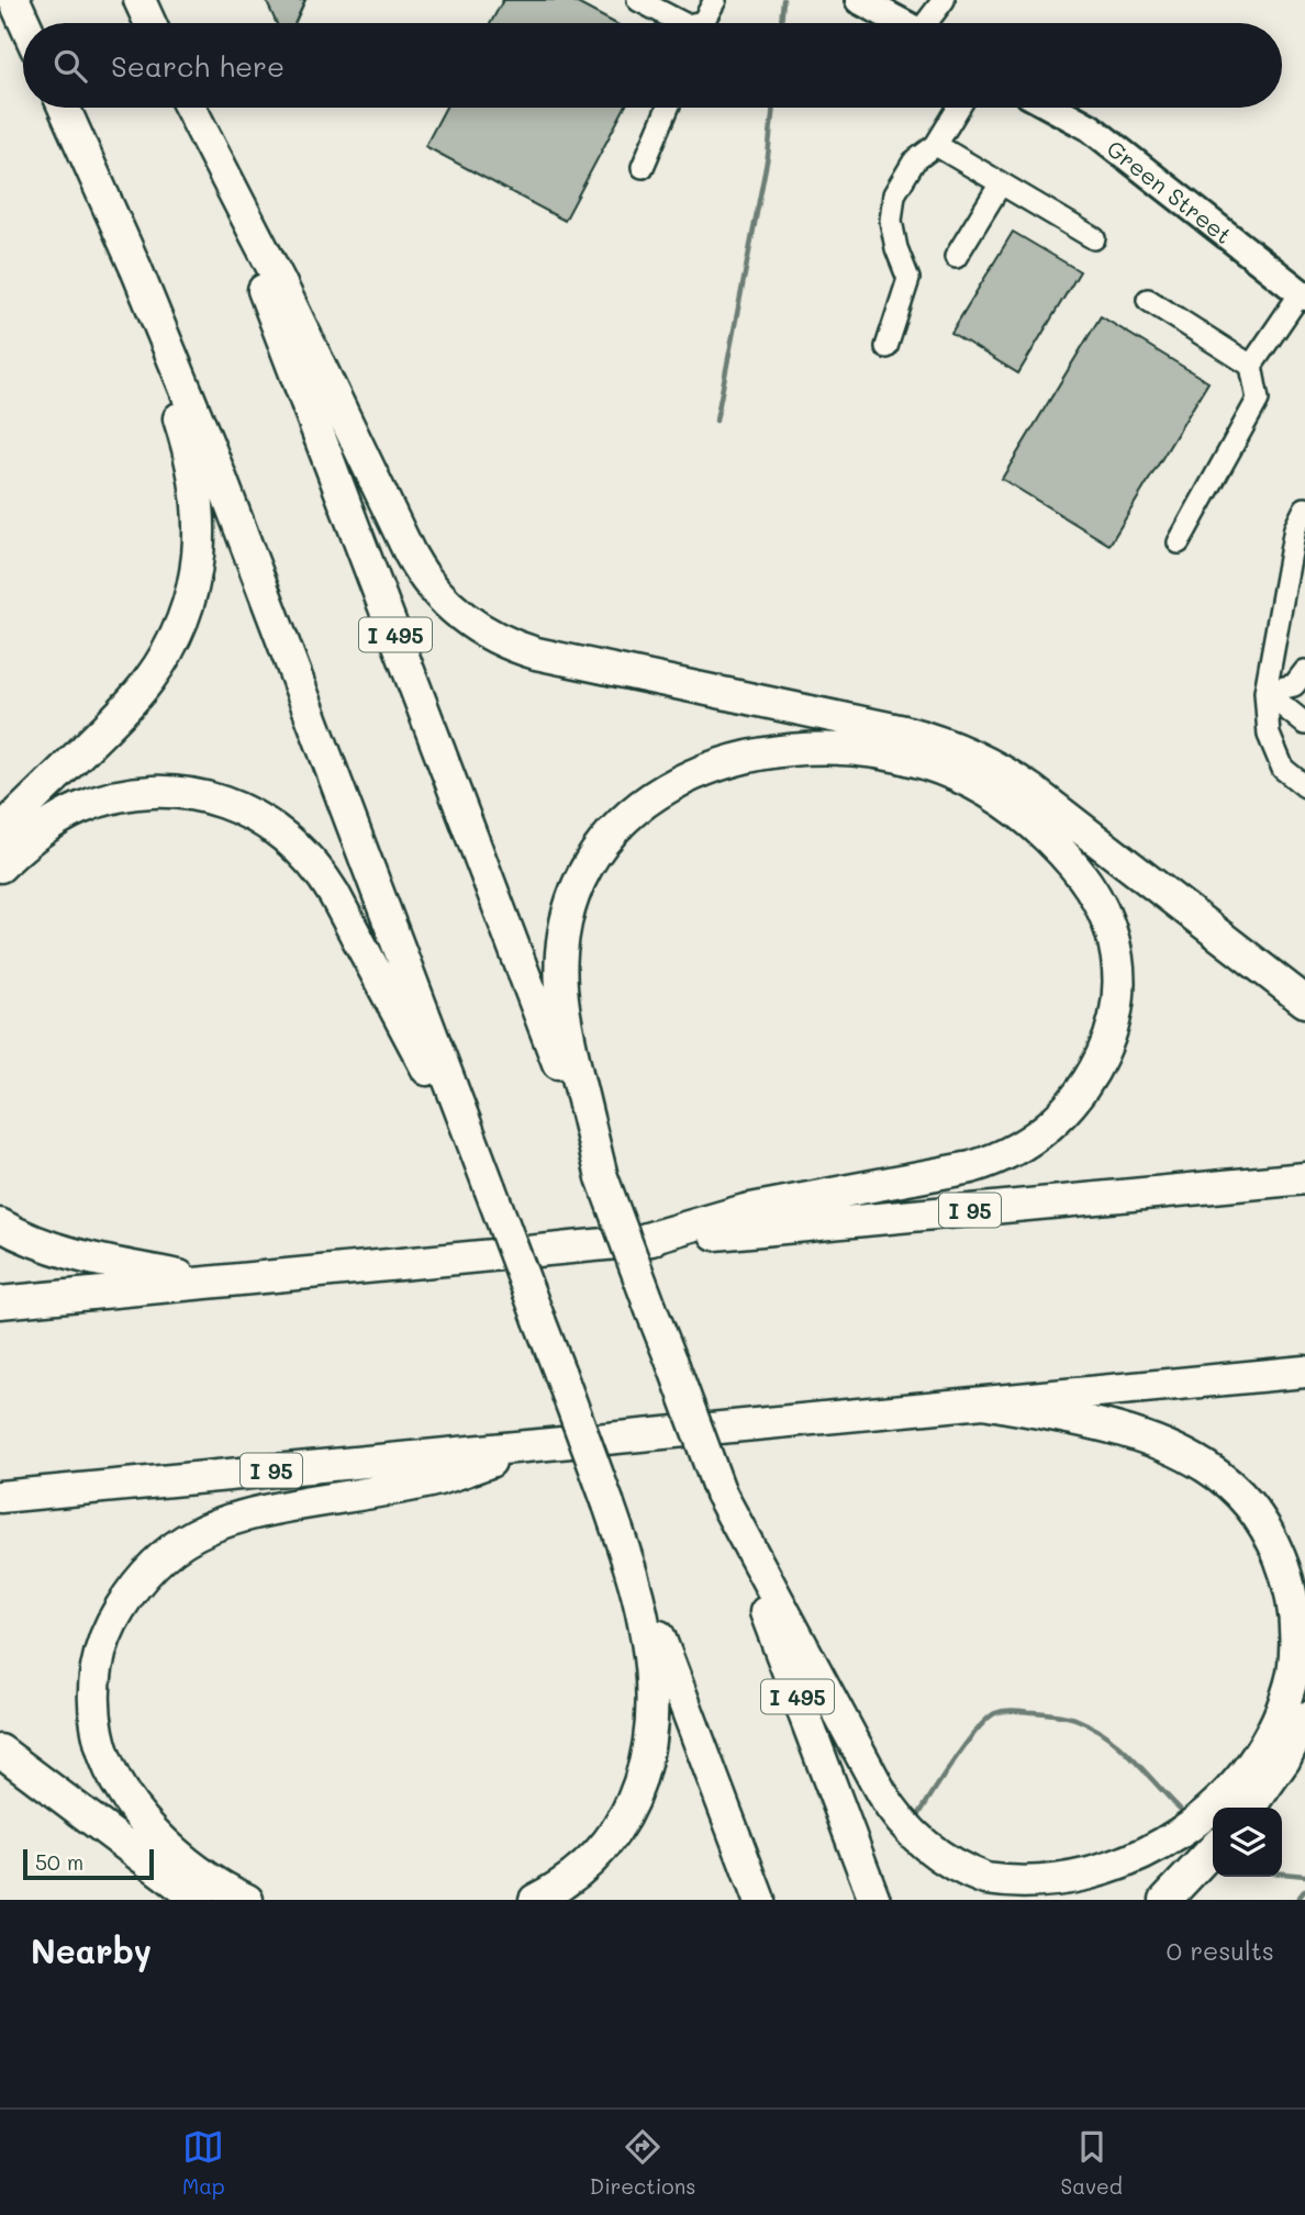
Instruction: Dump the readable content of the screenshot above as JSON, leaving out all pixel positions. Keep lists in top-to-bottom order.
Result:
{
  "streets": {
    "highway": ["I 495", "I 95"],
    "main road": ["Green Street"]
  },
  "scale_bar": "50 m",
  "page": {
    "search": "Search here",
    "scale": "50 m",
    "heading": ["Nearby", "0 results"],
    "nav": ["Map", "Directions", "Saved"]
  }
}
